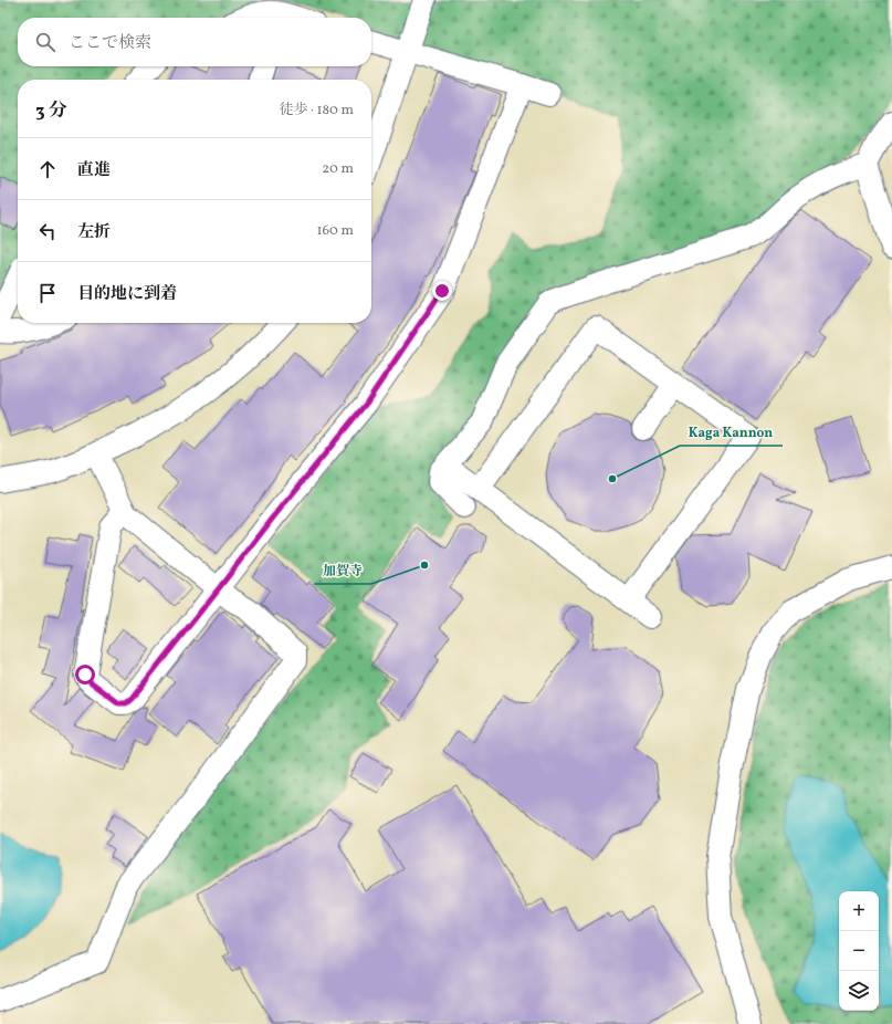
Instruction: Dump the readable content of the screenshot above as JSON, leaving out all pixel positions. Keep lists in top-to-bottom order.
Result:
{
  "places": ["Kaga Kannon", "加賀寺"],
  "page": {
    "search": "ここで検索",
    "heading": ["3 分", "徒歩 · 180 m"],
    "list": [
      ["直進", "20 m"],
      ["左折", "160 m"],
      "目的地に到着"
    ],
    "map_buttons": ["+", "−"]
  }
}
